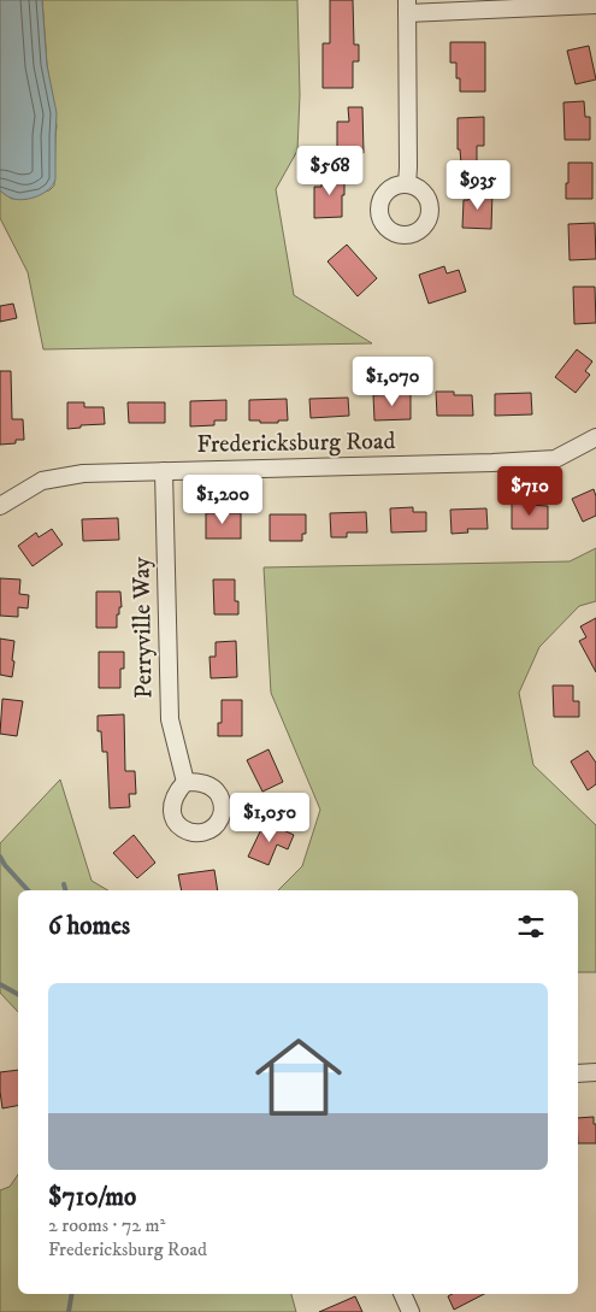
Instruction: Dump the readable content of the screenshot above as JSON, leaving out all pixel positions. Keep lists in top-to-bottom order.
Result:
{
  "streets": {
    "street": ["Fredericksburg Road", "Perryville Way"]
  },
  "crossings": [
    ["Fredericksburg Road", "Perryville Way"]
  ],
  "page": {
    "price": [
      "$568",
      "$935",
      "$1,070",
      "$710",
      "$1,200",
      "$1,050"
    ],
    "heading": "6 homes",
    "list": [
      {
        "name": "$710/mo",
        "note": "2 rooms · 72 m² · Fredericksburg Road"
      }
    ]
  }
}
